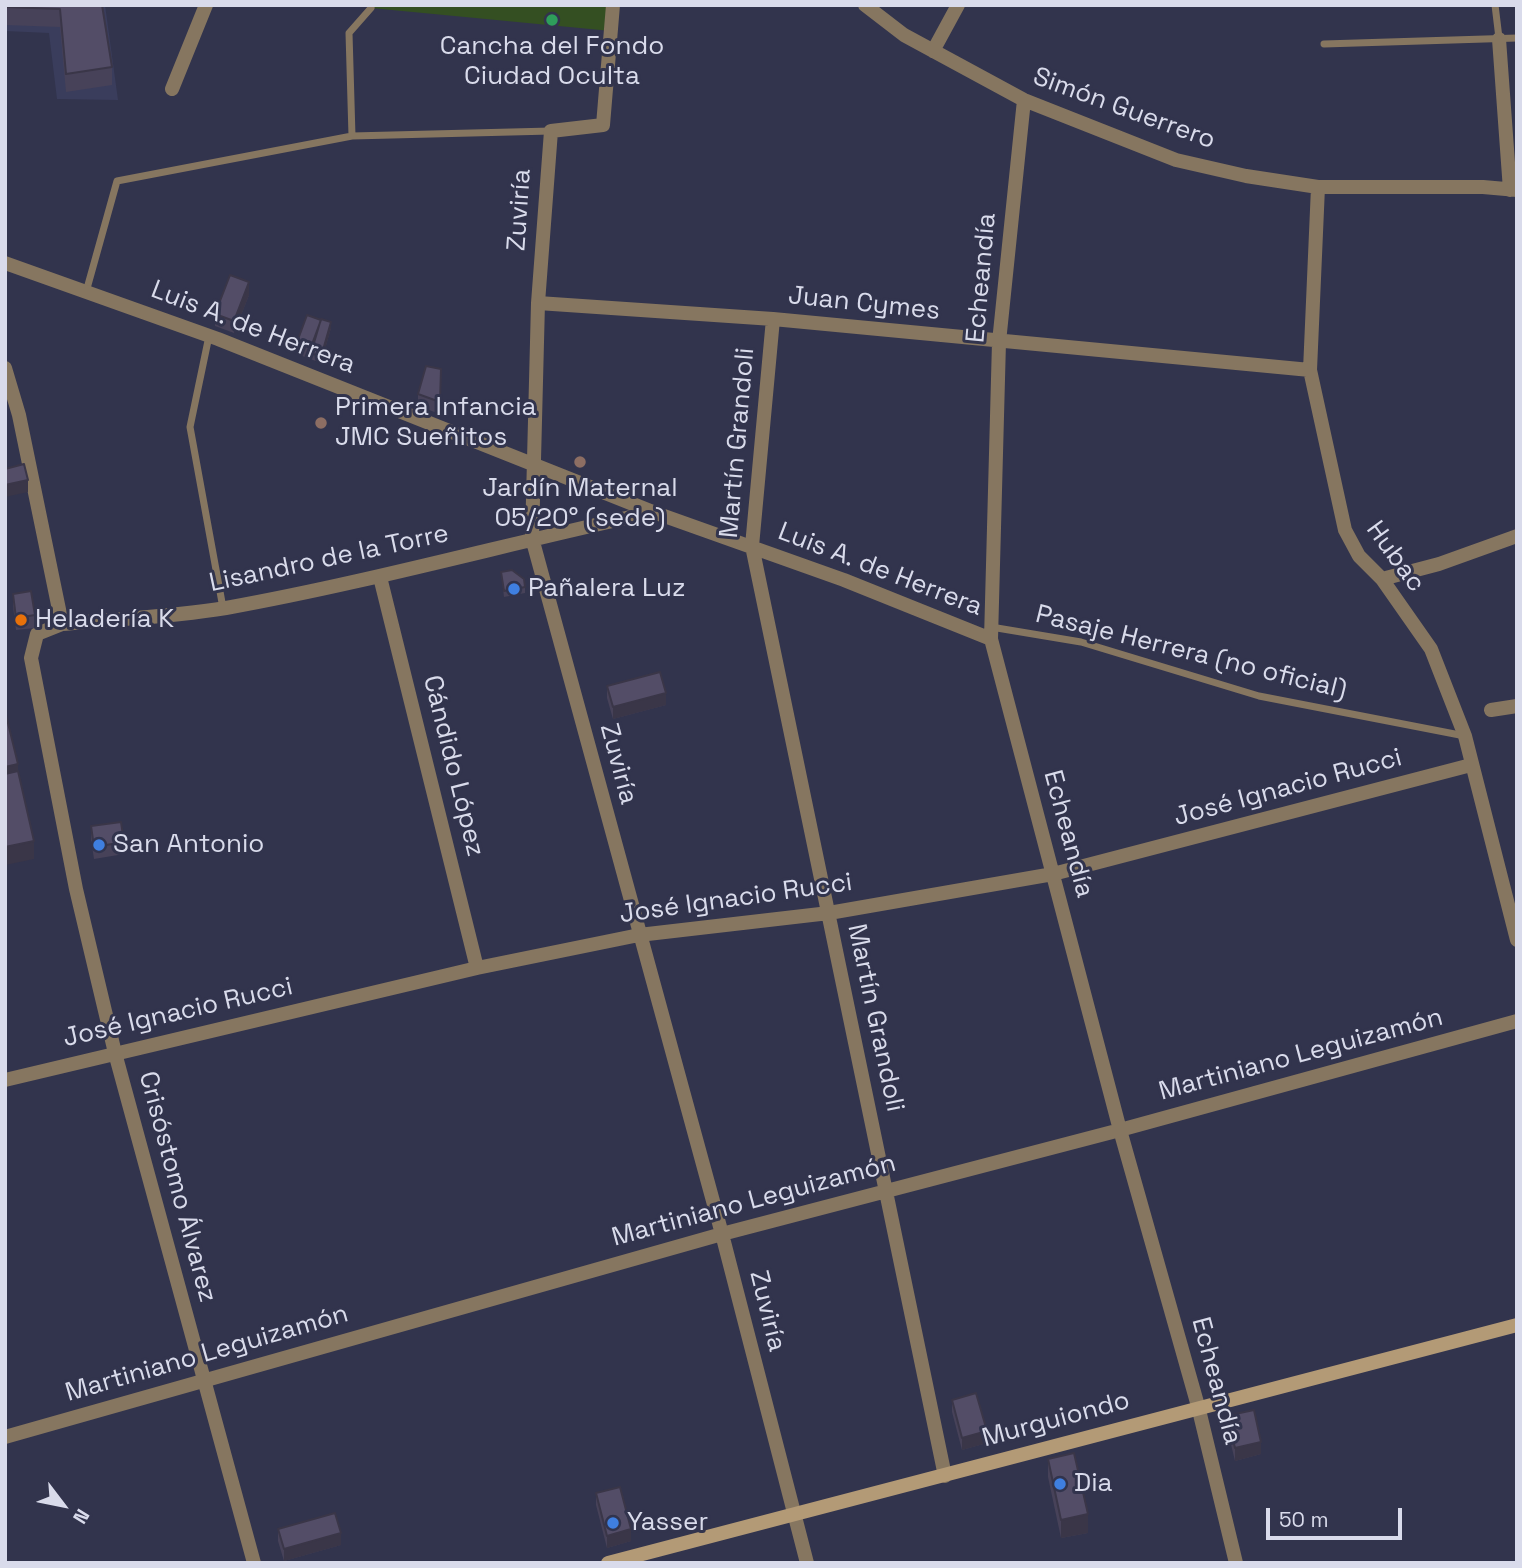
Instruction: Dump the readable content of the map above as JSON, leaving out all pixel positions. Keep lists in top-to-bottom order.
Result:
{
  "streets": {
    "street": [
      "Simón Guerrero",
      "Zuviría",
      "Echeandía",
      "Juan Cymes",
      "Luis A. de Herrera",
      "Martín Grandoli",
      "Hubac",
      "Lisandro de la Torre",
      "Cándido López",
      "José Ignacio Rucci",
      "Martiniano Leguizamón",
      "Crisóstomo Álvarez",
      "Murguiondo"
    ],
    "lane": ["Pasaje Herrera (no oficial)"]
  },
  "crossings": [
    ["Simón Guerrero", "Echeandía"],
    ["Simón Guerrero", "Hubac"],
    ["Zuviría", "Juan Cymes"],
    ["Zuviría", "Luis A. de Herrera"],
    ["Zuviría", "Lisandro de la Torre"],
    ["Zuviría", "José Ignacio Rucci"],
    ["Zuviría", "Martiniano Leguizamón"],
    ["Zuviría", "Murguiondo"],
    ["Echeandía", "Juan Cymes"],
    ["Echeandía", "Luis A. de Herrera"],
    ["Echeandía", "Pasaje Herrera (no oficial)"],
    ["Echeandía", "José Ignacio Rucci"],
    ["Echeandía", "Martiniano Leguizamón"],
    ["Echeandía", "Murguiondo"],
    ["Juan Cymes", "Martín Grandoli"],
    ["Juan Cymes", "Hubac"],
    ["Luis A. de Herrera", "Martín Grandoli"],
    ["Luis A. de Herrera", "Lisandro de la Torre"],
    ["Luis A. de Herrera", "Pasaje Herrera (no oficial)"],
    ["Martín Grandoli", "José Ignacio Rucci"],
    ["Martín Grandoli", "Martiniano Leguizamón"],
    ["Martín Grandoli", "Murguiondo"],
    ["Hubac", "Pasaje Herrera (no oficial)"],
    ["Hubac", "José Ignacio Rucci"],
    ["Lisandro de la Torre", "Cándido López"],
    ["Lisandro de la Torre", "Crisóstomo Álvarez"],
    ["Cándido López", "José Ignacio Rucci"],
    ["José Ignacio Rucci", "Crisóstomo Álvarez"],
    ["Martiniano Leguizamón", "Crisóstomo Álvarez"]
  ],
  "places": [
    "Cancha del Fondo Ciudad Oculta",
    "Primera Infancia JMC Sueñitos",
    "Jardín Maternal 05/20° (sede)",
    "Pañalera Luz",
    "Heladería K",
    "San Antonio",
    "Dia",
    "Yasser"
  ],
  "scale_bar": "50 m",
  "north": "bottom right"
}
